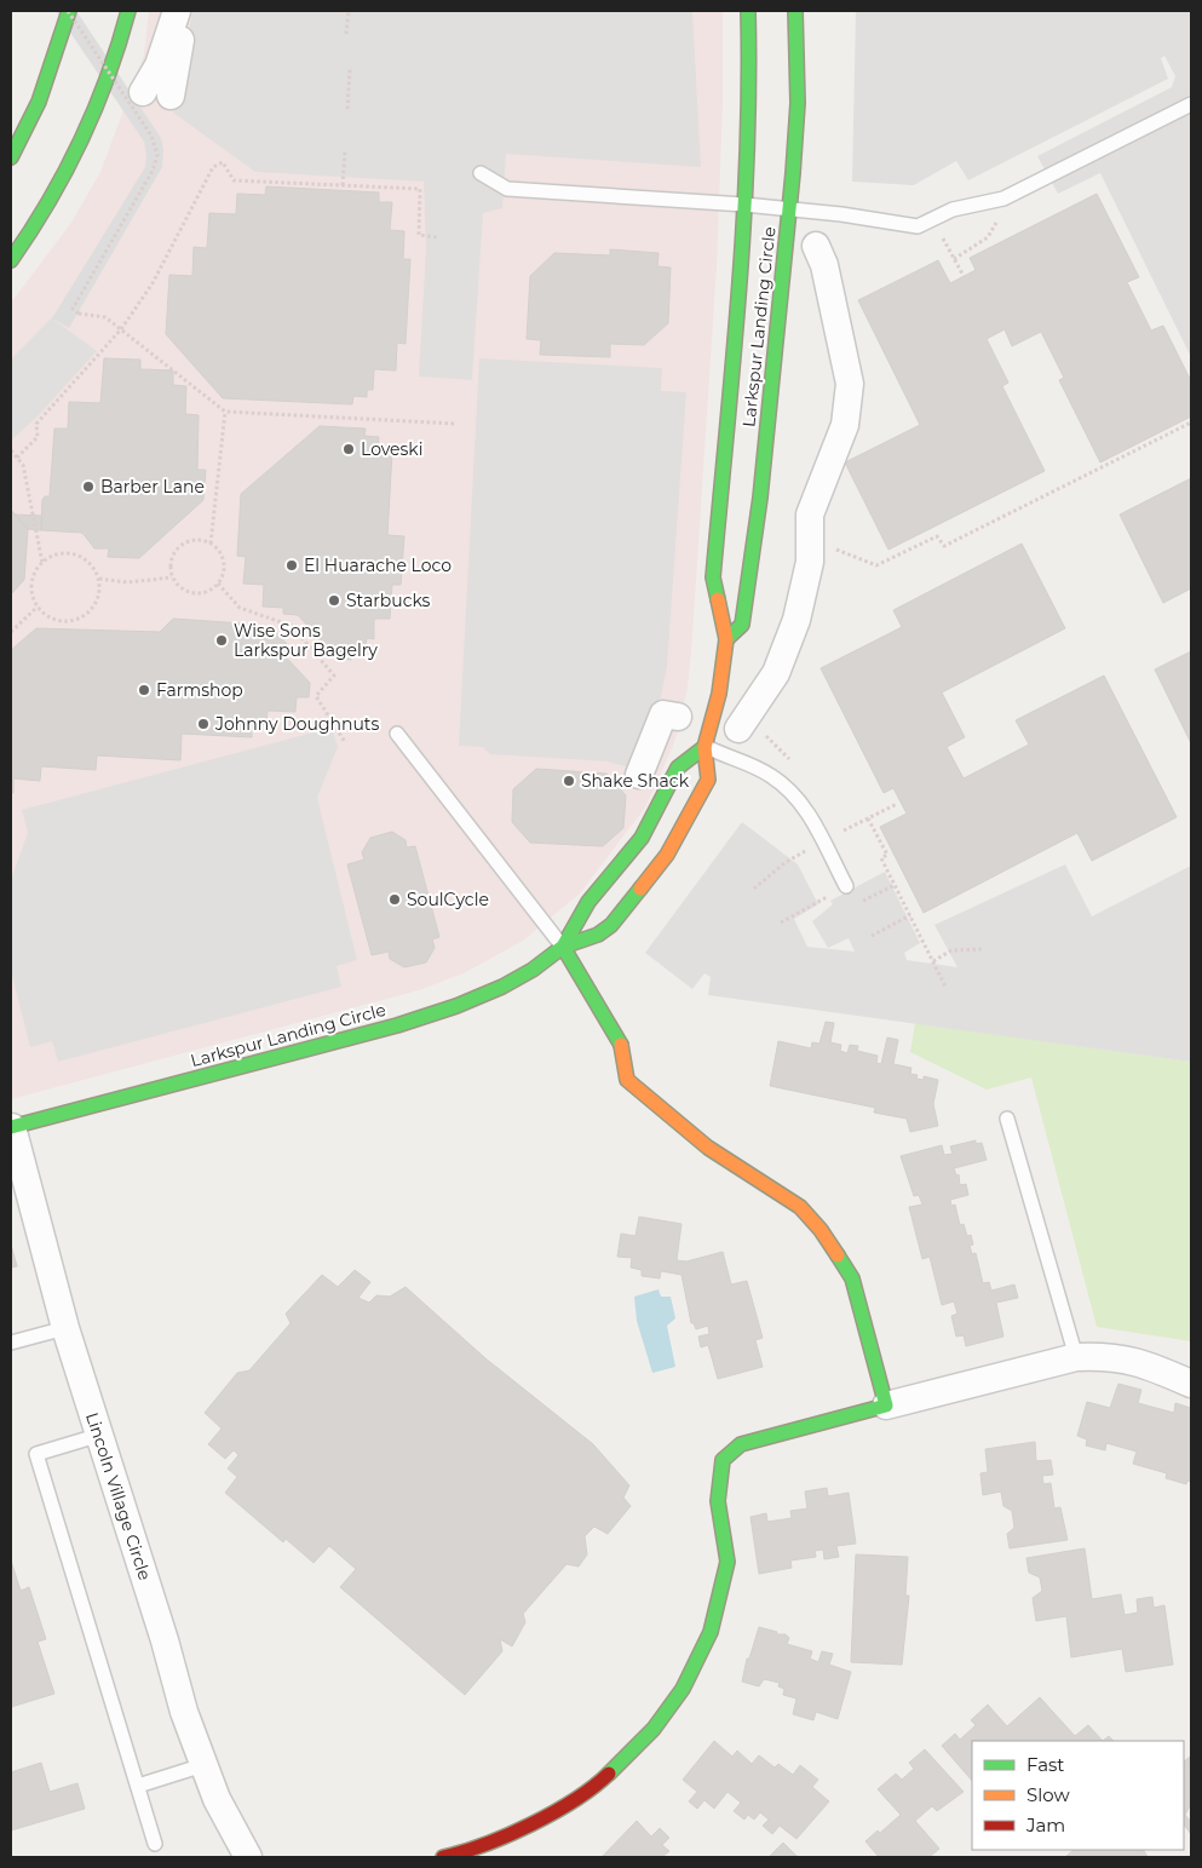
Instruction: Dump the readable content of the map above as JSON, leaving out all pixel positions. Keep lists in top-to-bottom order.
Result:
{
  "streets": {
    "main road": ["Larkspur Landing Circle"],
    "street": ["Lincoln Village Circle"]
  },
  "crossings": [
    ["Larkspur Landing Circle", "Lincoln Village Circle"]
  ],
  "places": [
    "Loveski",
    "Barber Lane",
    "El Huarache Loco",
    "Starbucks",
    "Wise Sons Larkspur Bagelry",
    "Farmshop",
    "Johnny Doughnuts",
    "Shake Shack",
    "SoulCycle"
  ],
  "legend": ["Fast", "Slow", "Jam"]
}
